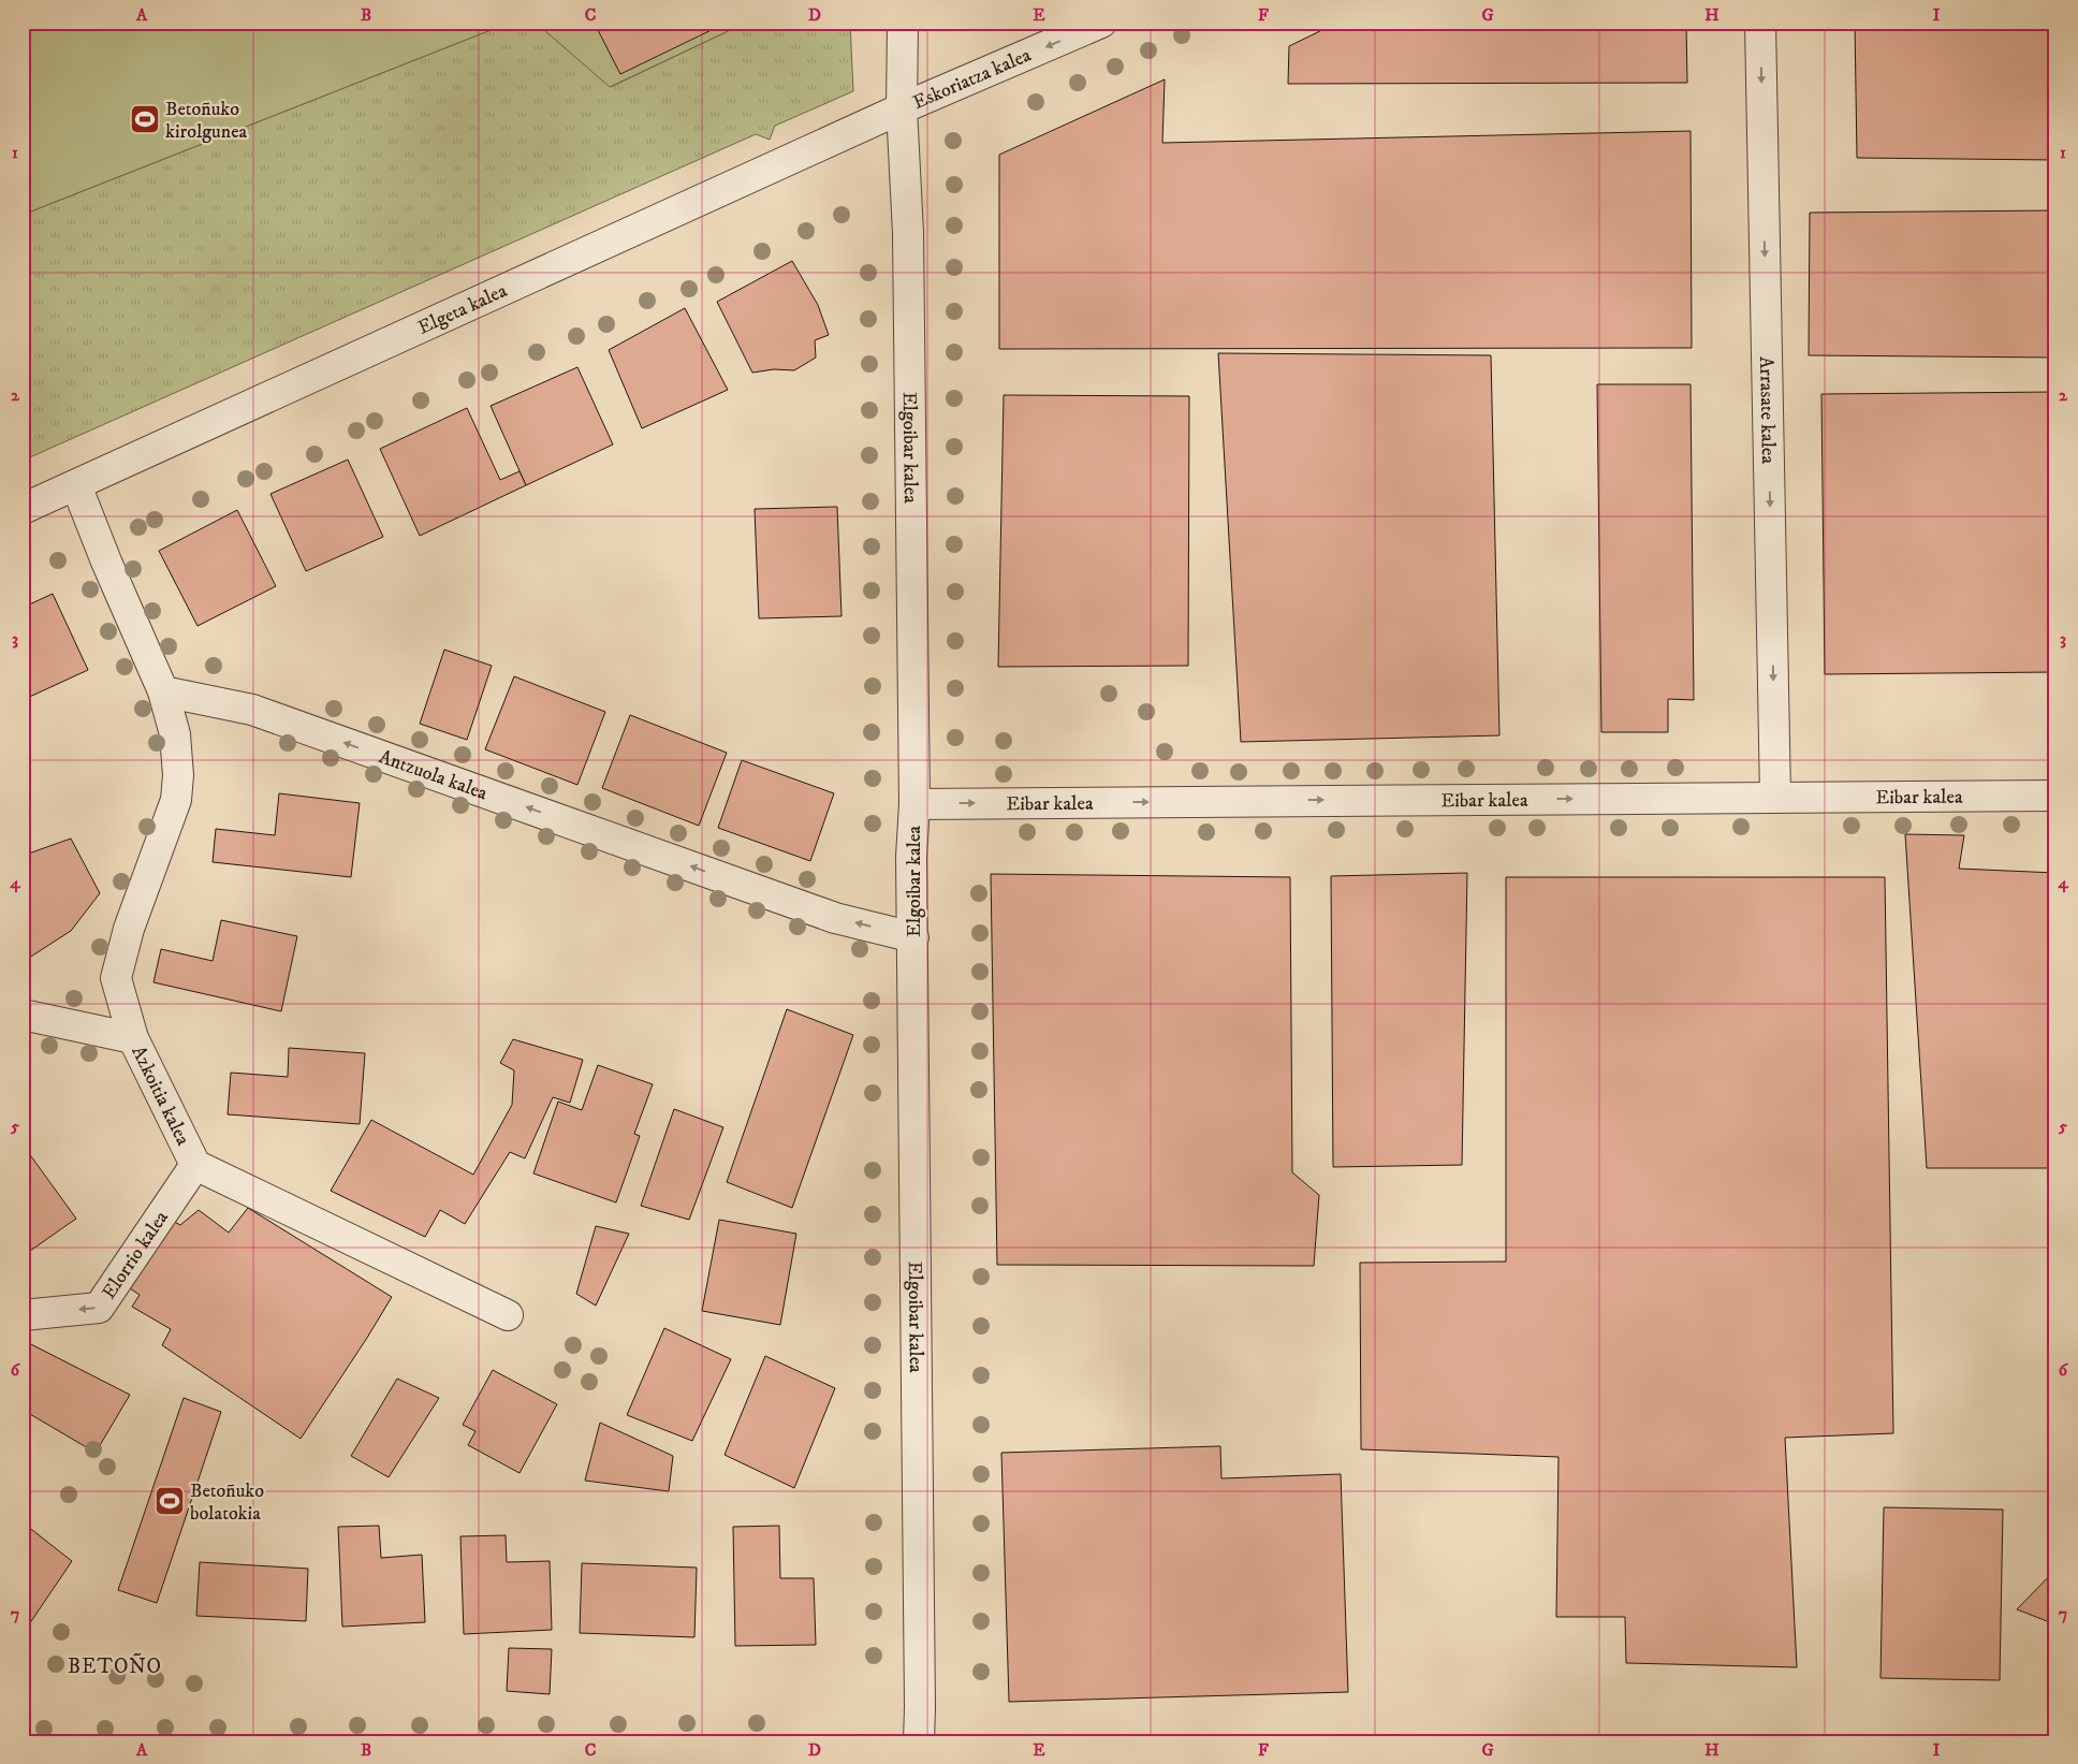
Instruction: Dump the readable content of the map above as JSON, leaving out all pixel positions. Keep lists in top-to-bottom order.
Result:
{
  "streets": {
    "street": [
      "Eskoriatza kalea",
      "Elgeta kalea",
      "Arrasate kalea",
      "Elgoibar kalea",
      "Antzuola kalea",
      "Eibar kalea",
      "Azkoitia kalea",
      "Elorrio kalea"
    ]
  },
  "crossings": [
    ["Eskoriatza kalea", "Elgeta kalea"],
    ["Eskoriatza kalea", "Elgoibar kalea"],
    ["Elgeta kalea", "Elgoibar kalea"],
    ["Arrasate kalea", "Eibar kalea"],
    ["Elgoibar kalea", "Antzuola kalea"],
    ["Elgoibar kalea", "Eibar kalea"],
    ["Antzuola kalea", "Azkoitia kalea"],
    ["Azkoitia kalea", "Elorrio kalea"]
  ],
  "one_way": [
    "Eskoriatza kalea",
    "Arrasate kalea",
    "Antzuola kalea",
    "Eibar kalea",
    "Elorrio kalea"
  ],
  "districts": ["BETOÑO"],
  "places": {
    "sports": ["Betoñuko kirolgunea", "Betoñuko bolatokia"]
  },
  "grid": {
    "columns": [
      "A",
      "B",
      "C",
      "D",
      "E",
      "F",
      "G",
      "H",
      "I"
    ],
    "rows": [
      "1",
      "2",
      "3",
      "4",
      "5",
      "6",
      "7"
    ]
  }
}
